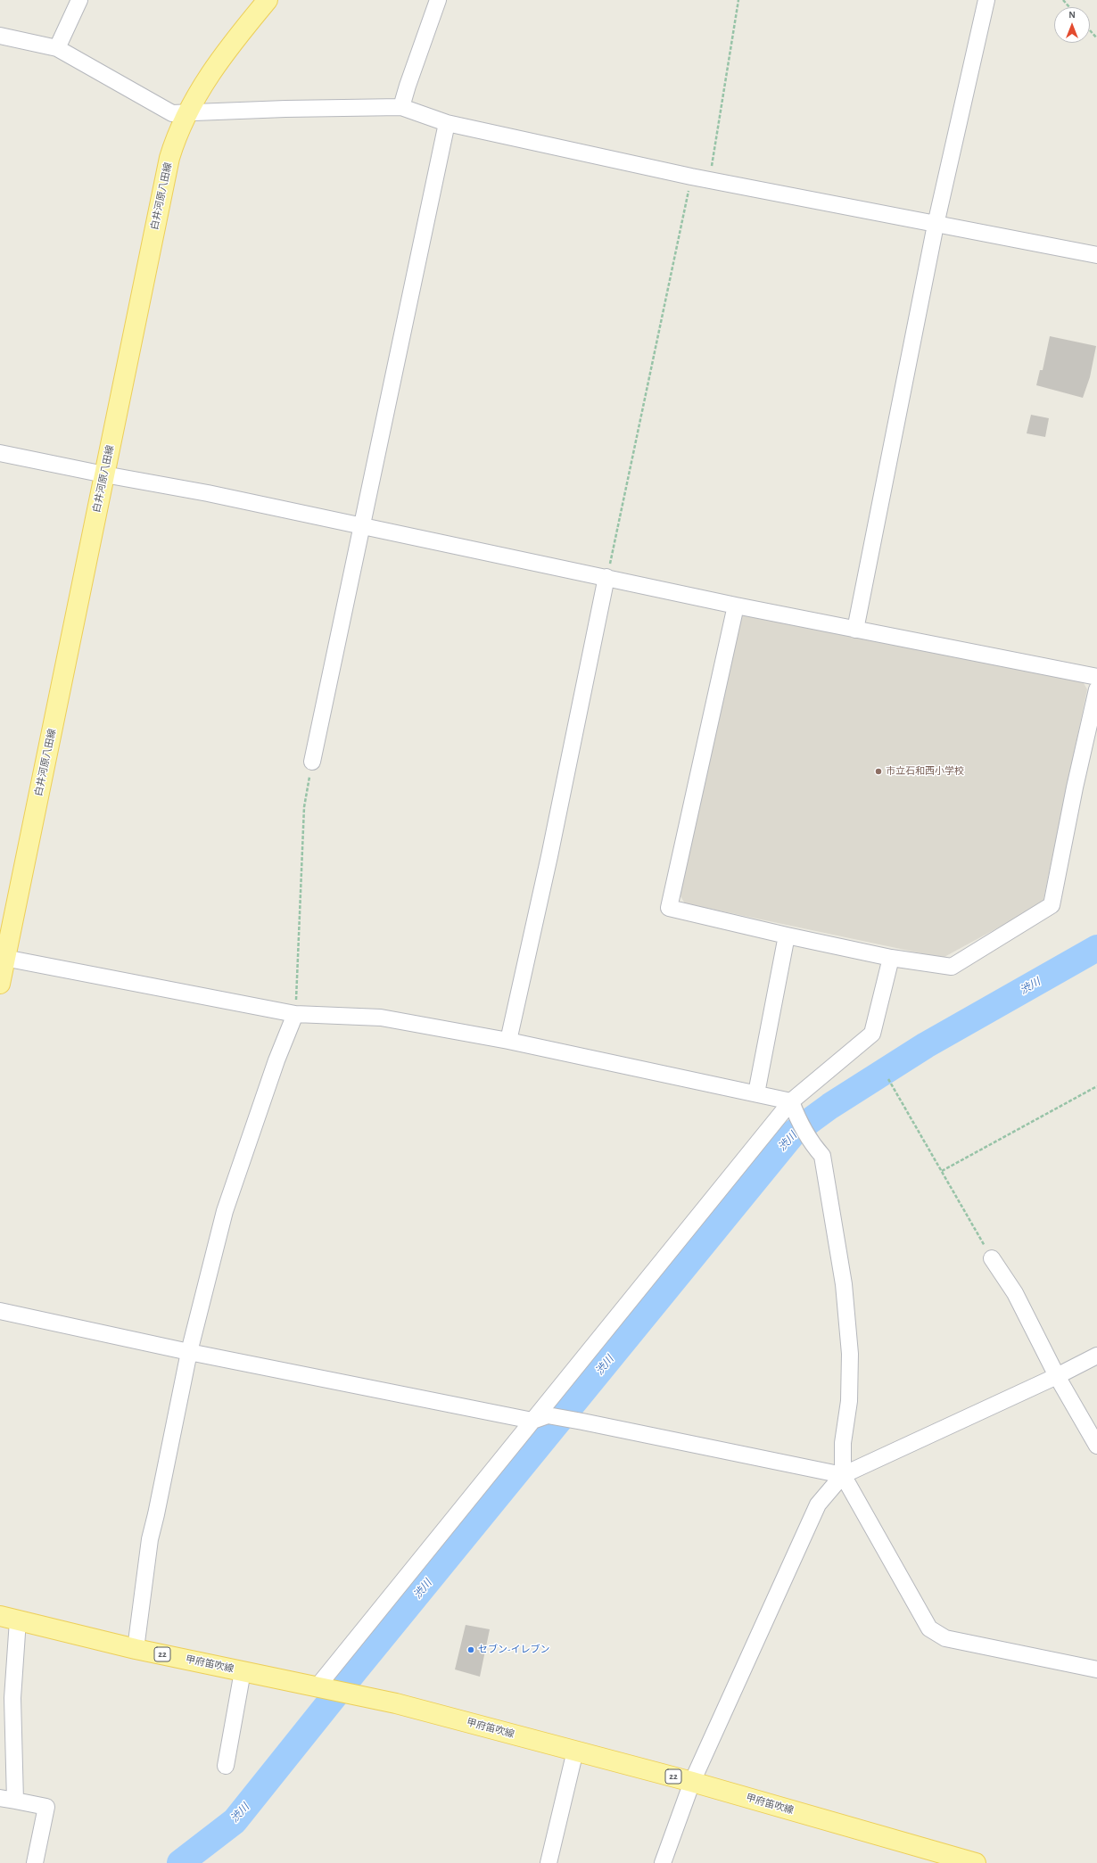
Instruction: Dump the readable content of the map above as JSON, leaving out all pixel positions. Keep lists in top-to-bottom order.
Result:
{
  "streets": {
    "main road": ["白井河原八田線", "22", "甲府笛吹線"]
  },
  "water": ["渋川"],
  "places": ["市立石和西小学校", "セブン-イレブン"],
  "north": "top"
}
